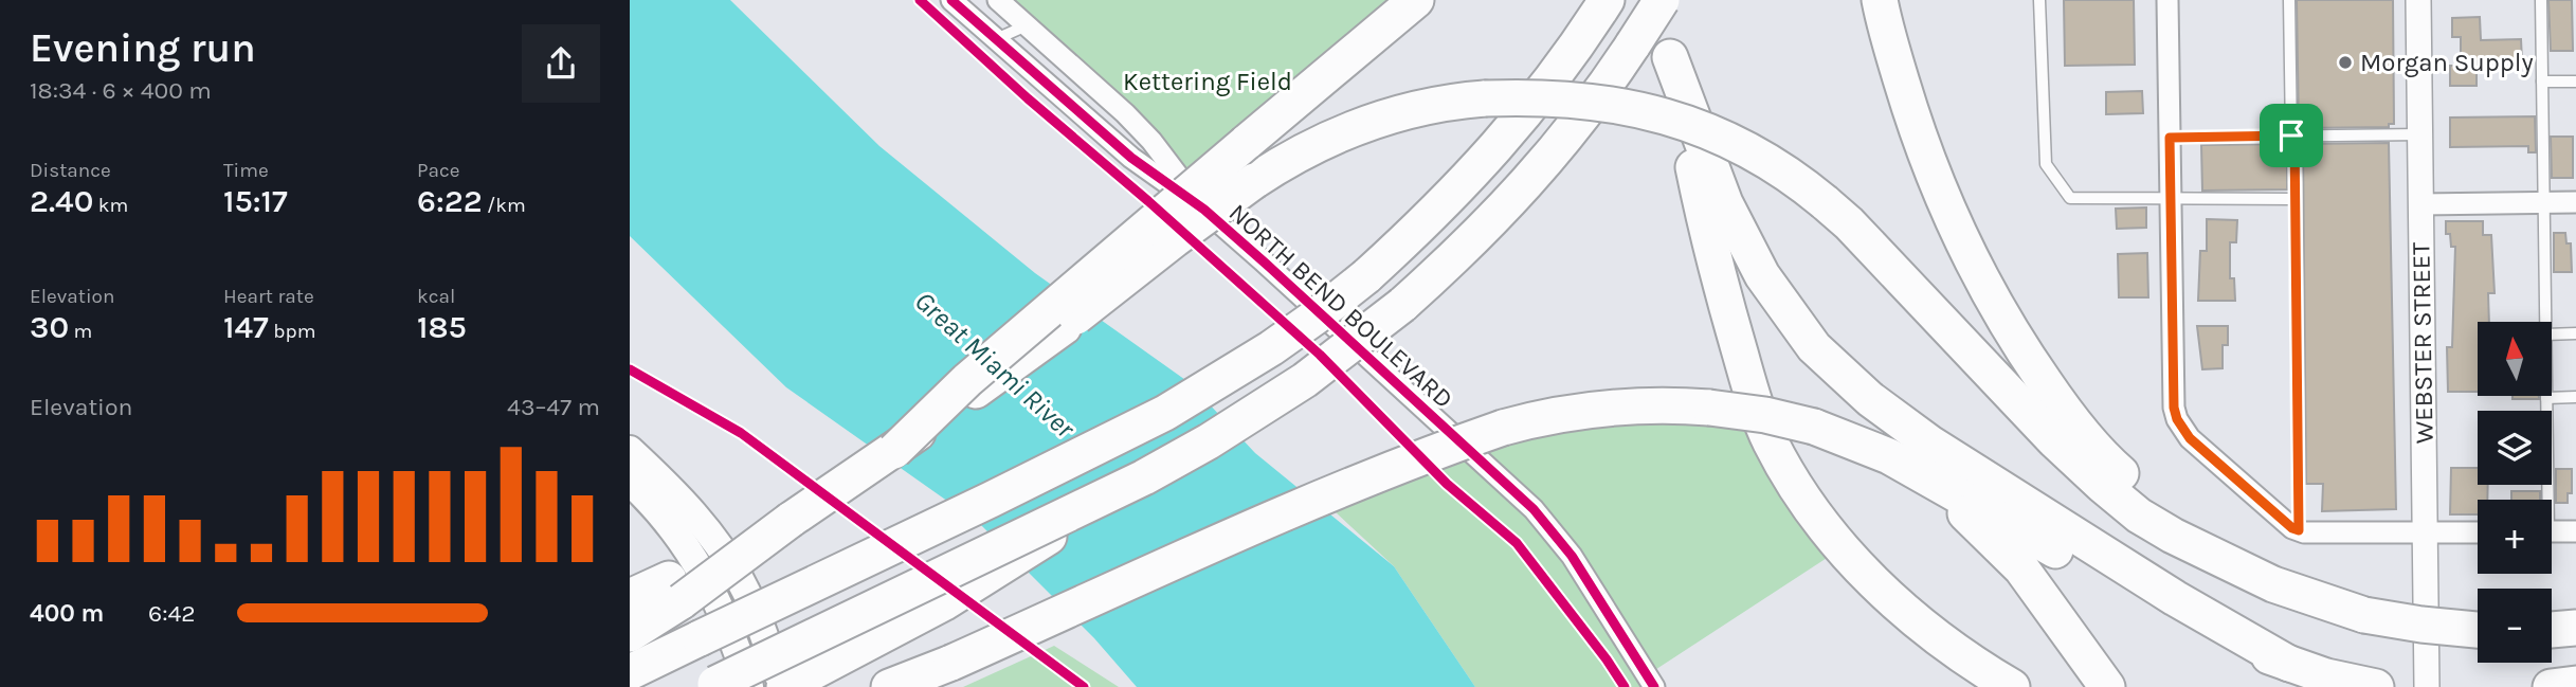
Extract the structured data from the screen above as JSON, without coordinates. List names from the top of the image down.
{
  "streets": {
    "street": ["NORTH BEND BOULEVARD", "WEBSTER STREET"]
  },
  "water": ["Great Miami River"],
  "parks": ["Kettering Field"],
  "places": ["Morgan Supply"],
  "north": "top",
  "page": {
    "heading": ["Evening run", "18:34 · 6 × 400 m"],
    "stats": [
      ["Distance", "2.40 km"],
      ["Time", "15:17"],
      ["Pace", "6:22 /km"],
      ["Elevation", "30 m"],
      ["Heart rate", "147 bpm"],
      ["kcal", "185"]
    ],
    "map_buttons": ["+", "−"],
    "chart": ["Elevation", "43–47 m"],
    "list": [
      {
        "name": "400 m",
        "note": "6:42"
      }
    ]
  }
}
